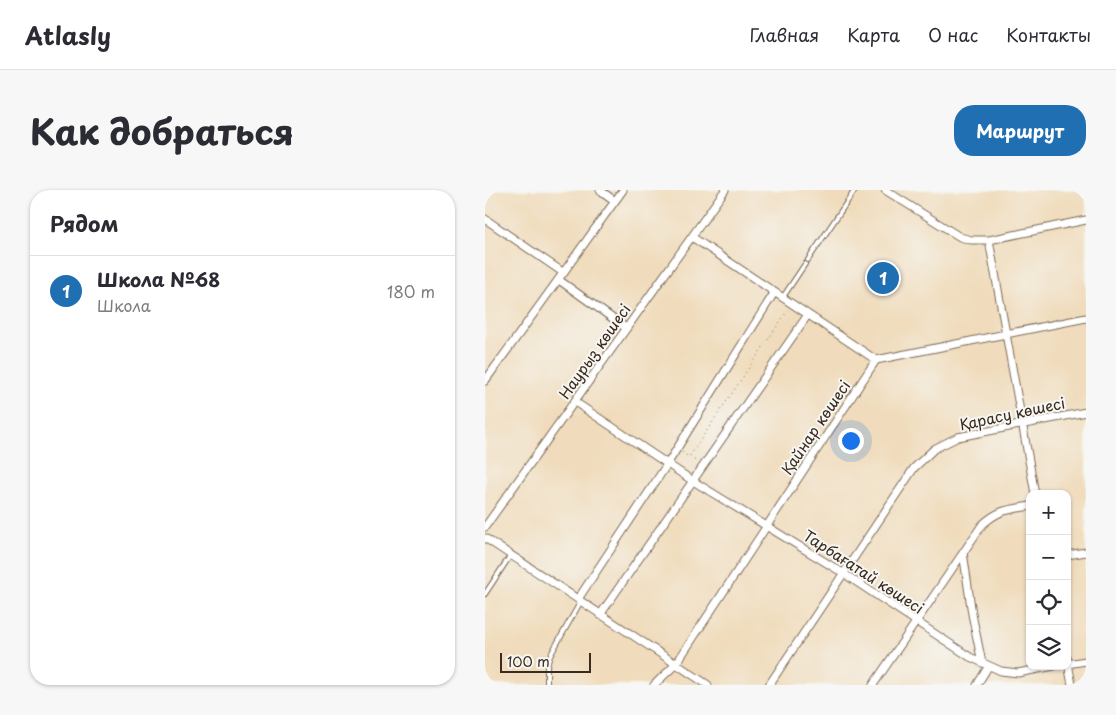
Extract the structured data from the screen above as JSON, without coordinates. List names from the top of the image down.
{
  "streets": {
    "street": [
      "Наурыз көшесі",
      "Қарасу көшесі",
      "Қайнар көшесі",
      "Тарбағатай көшесі"
    ]
  },
  "crossings": [
    ["Наурыз көшесі", "Тарбағатай көшесі"],
    ["Қарасу көшесі", "Тарбағатай көшесі"],
    ["Қайнар көшесі", "Тарбағатай көшесі"]
  ],
  "scale_bar": "100 m",
  "page": {
    "header": "Atlasly",
    "nav": [
      "Главная",
      "Карта",
      "О нас",
      "Контакты"
    ],
    "title": "Как добраться",
    "buttons": "Маршрут",
    "heading": "Рядом",
    "list": [
      {
        "mark": "1",
        "name": "Школа №68",
        "note": "Школа",
        "value": "180 m"
      }
    ],
    "pins": "1",
    "map_buttons": ["+", "−"],
    "scale": "100 m"
  }
}
